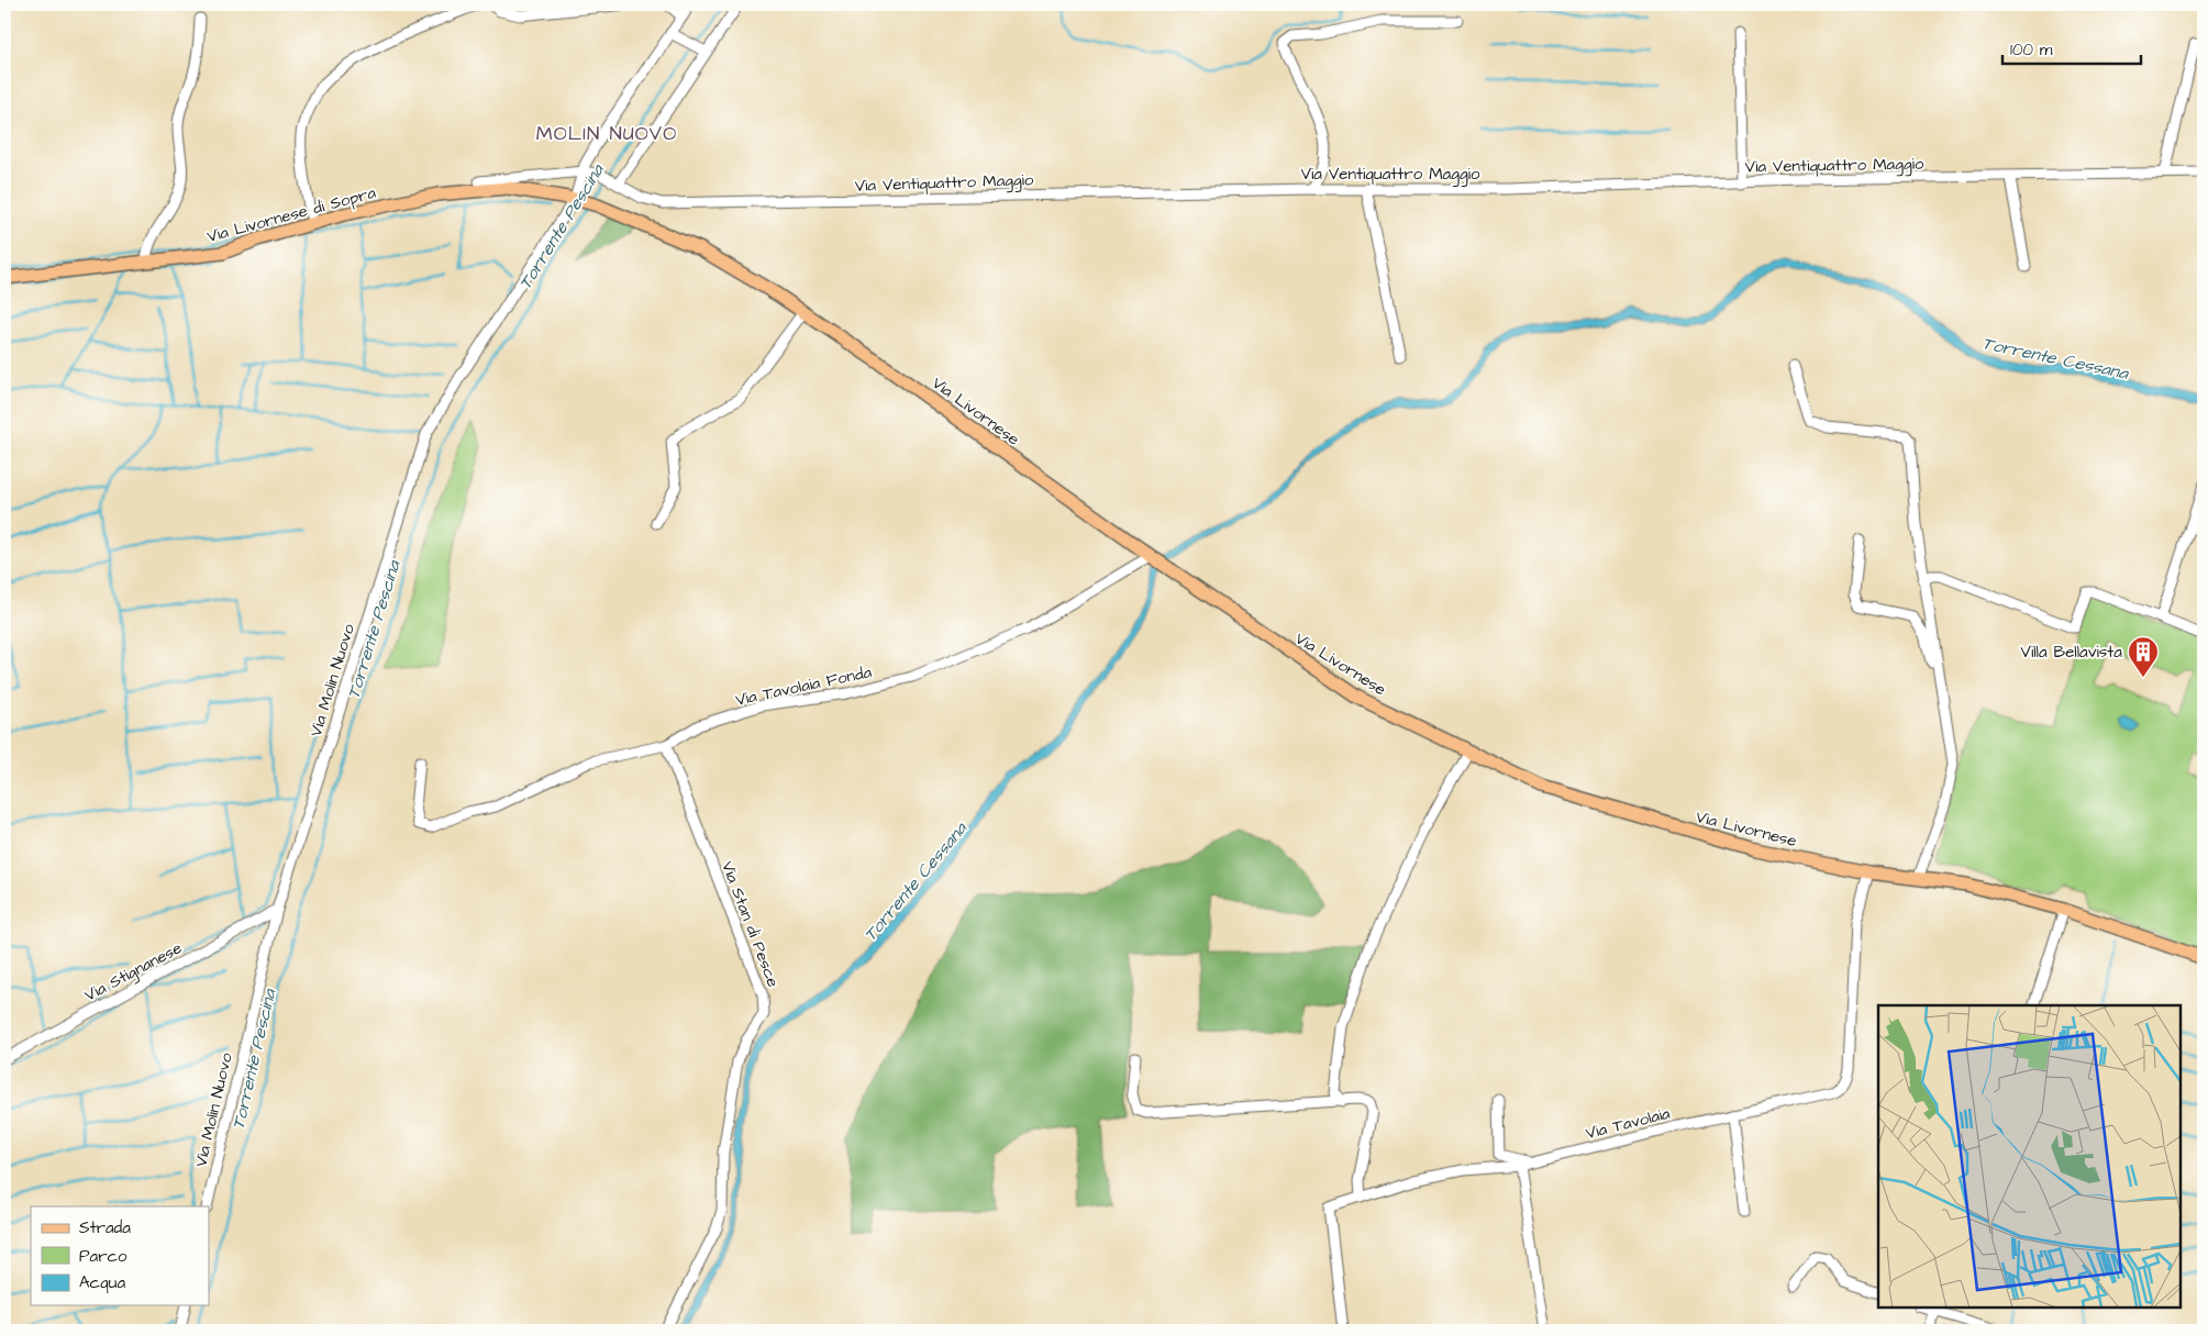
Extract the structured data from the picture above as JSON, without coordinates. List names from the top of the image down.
{
  "streets": {
    "main road": ["Via Livornese di Sopra", "Via Livornese"],
    "street": [
      "Via Ventiquattro Maggio",
      "Via Molin Nuovo",
      "Via Tavolaia Fonda",
      "Via Stan di Pesce",
      "Via Stignanese",
      "Via Tavolaia"
    ]
  },
  "crossings": [
    ["Via Ventiquattro Maggio", "Via Molin Nuovo"],
    ["Via Livornese di Sopra", "Via Livornese"],
    ["Via Livornese di Sopra", "Via Molin Nuovo"],
    ["Via Livornese", "Via Molin Nuovo"],
    ["Via Livornese", "Via Tavolaia Fonda"],
    ["Via Livornese", "Via Tavolaia"],
    ["Via Molin Nuovo", "Via Stignanese"],
    ["Via Tavolaia Fonda", "Via Stan di Pesce"]
  ],
  "districts": ["MOLIN NUOVO"],
  "water": ["Torrente Pescina", "Torrente Cessana"],
  "places": {
    "building": ["Villa Bellavista"]
  },
  "legend": ["Strada", "Parco", "Acqua"],
  "scale_bar": "100 m"
}
